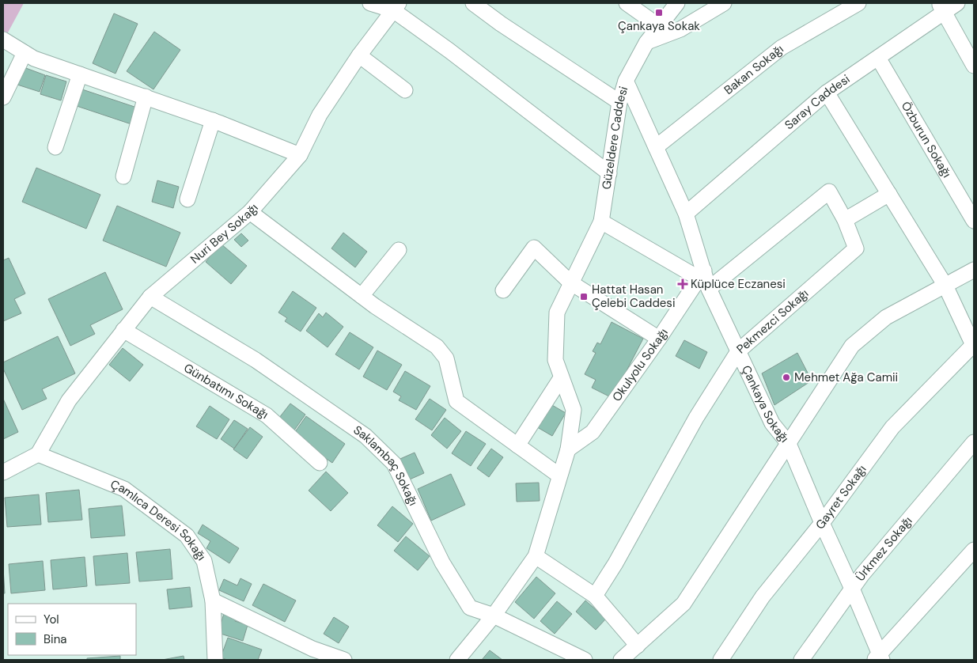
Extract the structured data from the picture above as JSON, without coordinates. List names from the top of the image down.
{
  "streets": {
    "street": [
      "Bakan Sokağı",
      "Saray Caddesi",
      "Güzeldere Caddesi",
      "Özburun Sokağı",
      "Nuri Bey Sokağı",
      "Pekmezci Sokağı",
      "Okulyolu Sokağı",
      "Günbatımı Sokağı",
      "Çankaya Sokağı",
      "Saklambaç Sokağı",
      "Gayret Sokağı",
      "Çamlıca Deresi Sokağı",
      "Ürkmez Sokağı"
    ]
  },
  "crossings": [
    ["Bakan Sokağı", "Çankaya Sokağı"],
    ["Saray Caddesi", "Özburun Sokağı"],
    ["Saray Caddesi", "Çankaya Sokağı"],
    ["Güzeldere Caddesi", "Okulyolu Sokağı"],
    ["Güzeldere Caddesi", "Çankaya Sokağı"],
    ["Güzeldere Caddesi", "Saklambaç Sokağı"],
    ["Nuri Bey Sokağı", "Günbatımı Sokağı"],
    ["Nuri Bey Sokağı", "Saklambaç Sokağı"],
    ["Nuri Bey Sokağı", "Çamlıca Deresi Sokağı"],
    ["Pekmezci Sokağı", "Okulyolu Sokağı"],
    ["Pekmezci Sokağı", "Çankaya Sokağı"],
    ["Okulyolu Sokağı", "Çankaya Sokağı"],
    ["Çankaya Sokağı", "Gayret Sokağı"],
    ["Çankaya Sokağı", "Ürkmez Sokağı"]
  ],
  "places": {
    "transit": ["Çankaya Sokak", "Hattat Hasan Çelebi Caddesi"],
    "health": ["Küplüce Eczanesi"],
    "other": ["Mehmet Ağa Camii"]
  },
  "legend": ["Yol", "Bina"]
}
